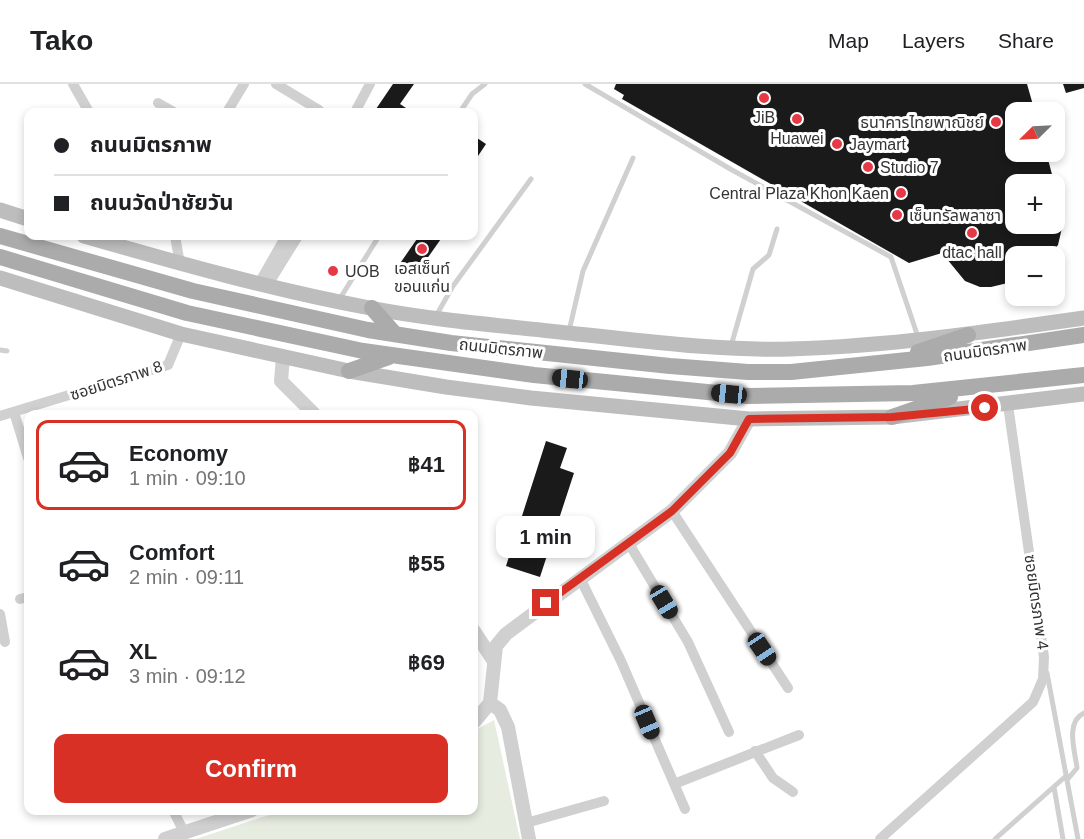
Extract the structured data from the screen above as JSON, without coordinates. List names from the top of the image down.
{
  "streets": {
    "main road": ["ถนนมิตรภาพ"],
    "street": ["ซอยมิตรภาพ 8", "ซอยมิตรภาพ 4"]
  },
  "places": [
    "JiB",
    "Huawei",
    "ธนาคารไทยพาณิชย์",
    "Jaymart",
    "Studio 7",
    "Central Plaza Khon Kaen",
    "เซ็นทรัลพลาซา",
    "dtac hall",
    "เอสเซ็นท์ ขอนแก่น",
    "UOB"
  ],
  "north": "bottom left",
  "page": {
    "header": "Tako",
    "nav": ["Map", "Layers", "Share"],
    "map_buttons": ["+", "−"],
    "banner": ["ถนนมิตรภาพ", "ถนนวัดป่าชัยวัน"],
    "list": [
      {
        "name": "Economy",
        "note": "1 min · 09:10",
        "value": "฿41"
      },
      {
        "name": "Comfort",
        "note": "2 min · 09:11",
        "value": "฿55"
      },
      {
        "name": "XL",
        "note": "3 min · 09:12",
        "value": "฿69"
      }
    ],
    "bubble": "1 min",
    "buttons": "Confirm"
  }
}
